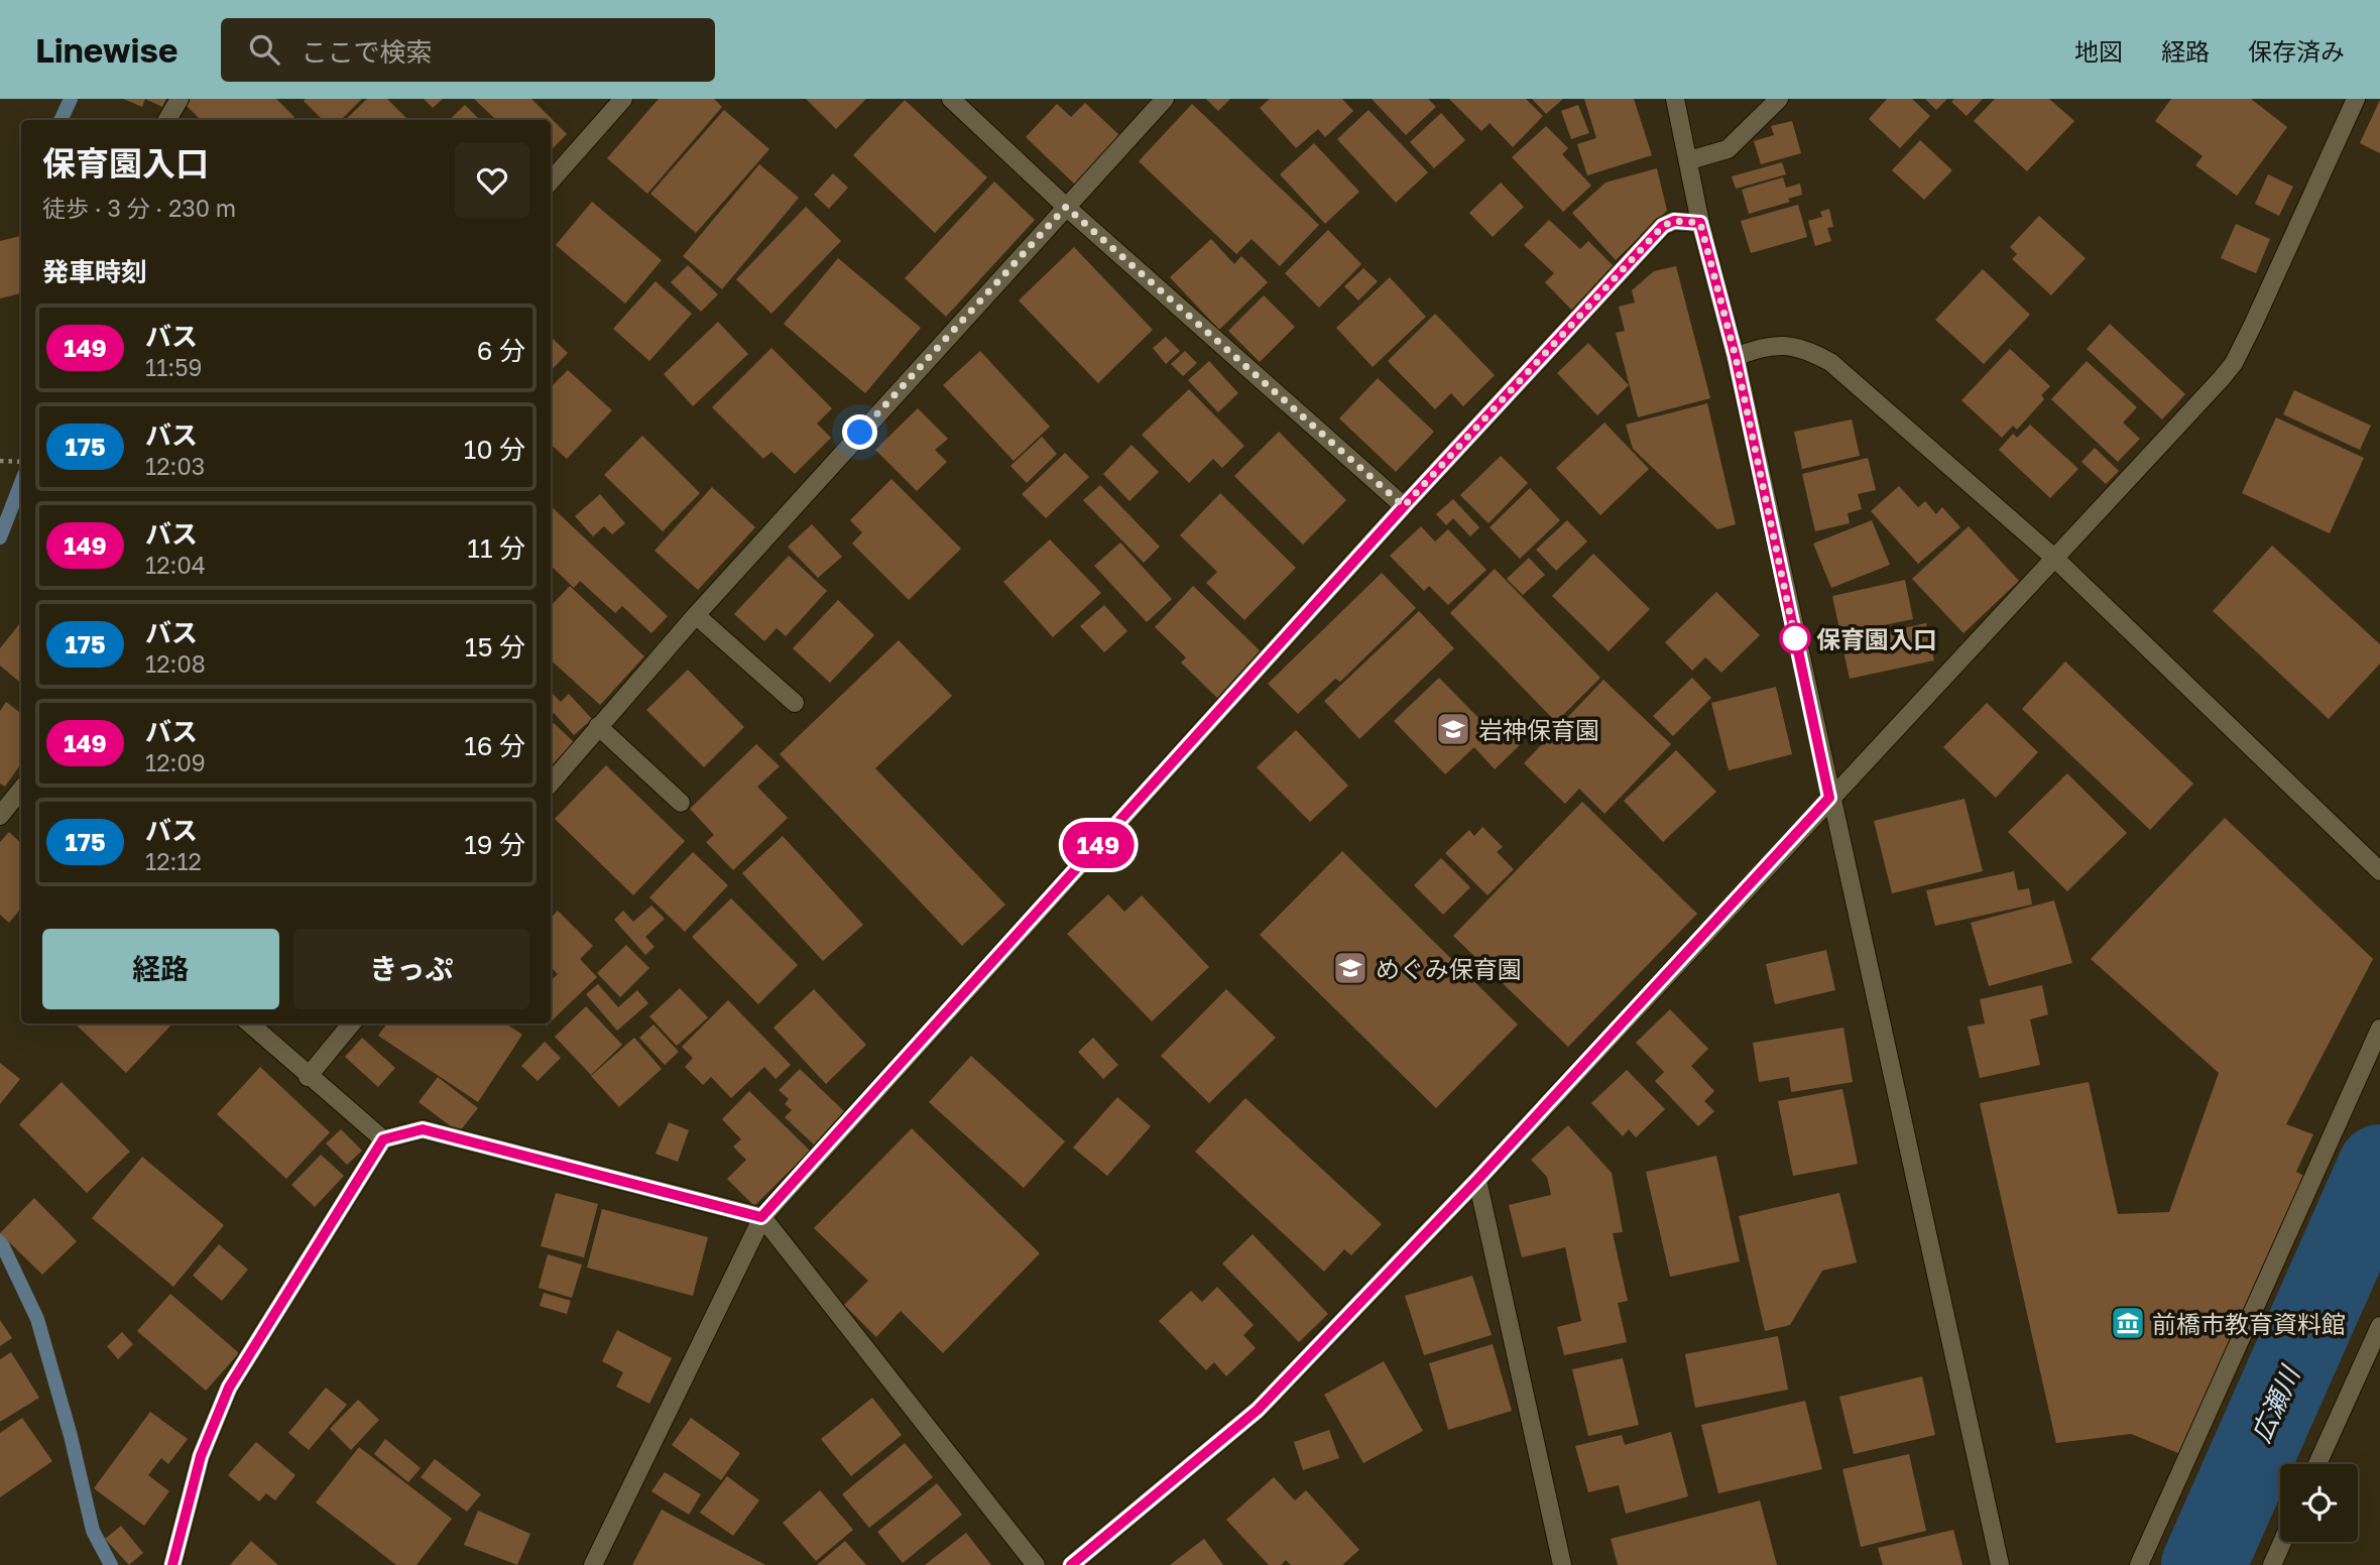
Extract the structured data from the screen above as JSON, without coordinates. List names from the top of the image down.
{
  "water": ["広瀬川"],
  "places": {
    "other": ["保育園入口"],
    "school or university": ["岩神保育園", "めぐみ保育園"],
    "museum": ["前橋市教育資料館"]
  },
  "lines": ["bus line 149"],
  "page": {
    "header": "Linewise",
    "search": "ここで検索",
    "nav": ["地図", "経路", "保存済み"],
    "on_map": "149",
    "heading": [
      ["保育園入口", "徒歩 · 3 分 · 230 m"],
      "発車時刻"
    ],
    "list": [
      {
        "mark": "149",
        "name": "バス",
        "note": "11:59",
        "value": "6 分"
      },
      {
        "mark": "175",
        "name": "バス",
        "note": "12:03",
        "value": "10 分"
      },
      {
        "mark": "149",
        "name": "バス",
        "note": "12:04",
        "value": "11 分"
      },
      {
        "mark": "175",
        "name": "バス",
        "note": "12:08",
        "value": "15 分"
      },
      {
        "mark": "149",
        "name": "バス",
        "note": "12:09",
        "value": "16 分"
      },
      {
        "mark": "175",
        "name": "バス",
        "note": "12:12",
        "value": "19 分"
      }
    ],
    "buttons": ["経路", "きっぷ"]
  }
}
